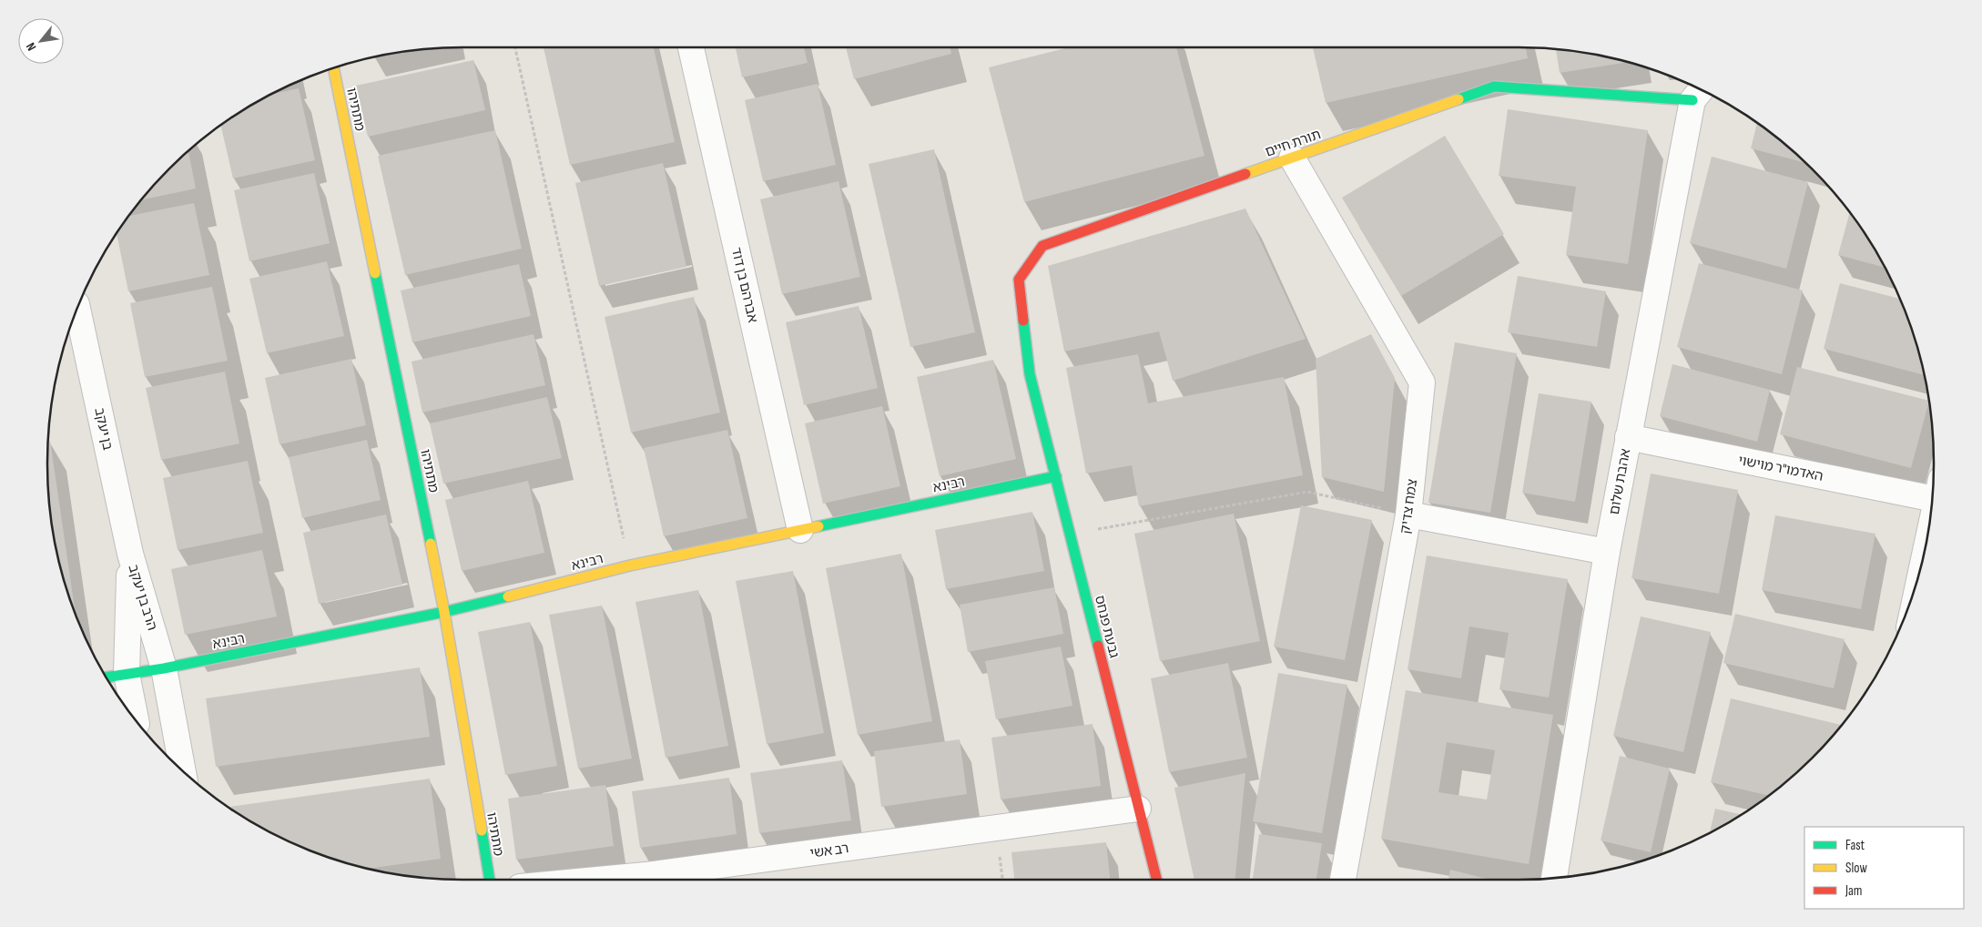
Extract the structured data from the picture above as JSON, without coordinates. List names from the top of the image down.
{
  "streets": {
    "street": [
      "מתתיהו",
      "תורת חיים",
      "אברהם בן דוד",
      "בן יעקב",
      "האדמו\"ר מוישוי",
      "אהבת שלום",
      "רבינא",
      "צמח צדיק",
      "הרב בן יעקב",
      "גבעת פנחס",
      "רב אשי"
    ]
  },
  "crossings": [
    ["מתתיהו", "רבינא"],
    ["תורת חיים", "אהבת שלום"],
    ["תורת חיים", "צמח צדיק"],
    ["תורת חיים", "גבעת פנחס"],
    ["אברהם בן דוד", "רבינא"],
    ["בן יעקב", "הרב בן יעקב"],
    ["האדמו\"ר מוישוי", "אהבת שלום"],
    ["רבינא", "הרב בן יעקב"],
    ["רבינא", "גבעת פנחס"],
    ["גבעת פנחס", "רב אשי"]
  ],
  "legend": ["Fast", "Slow", "Jam"],
  "north": "bottom left"
}
